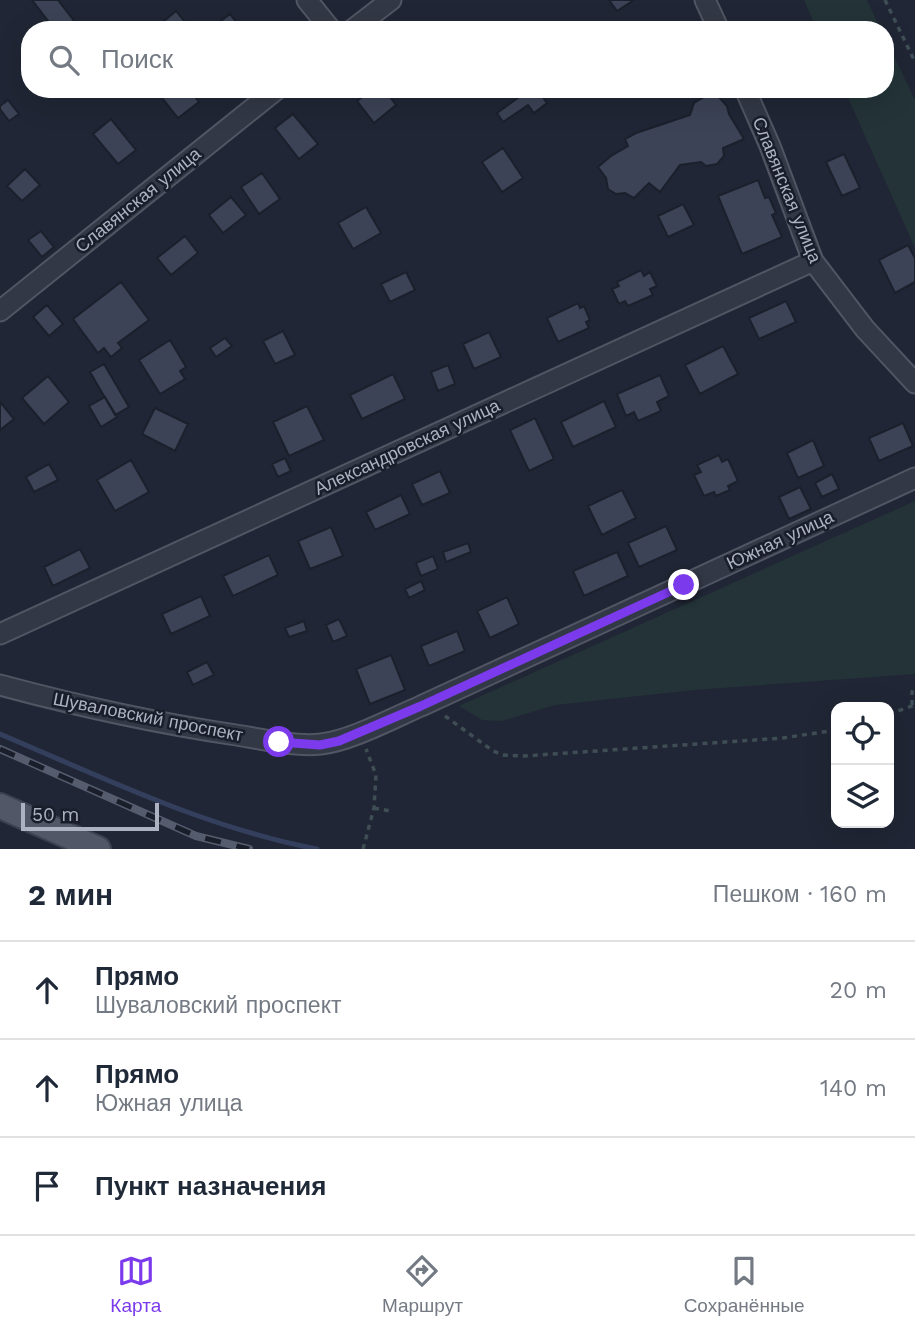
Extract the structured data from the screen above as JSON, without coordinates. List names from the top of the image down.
{
  "streets": {
    "street": [
      "Славянская улица",
      "Александровская улица",
      "Южная улица",
      "Шуваловский проспект"
    ]
  },
  "crossings": [
    ["Славянская улица", "Александровская улица"],
    ["Южная улица", "Шуваловский проспект"]
  ],
  "scale_bar": "50 m",
  "page": {
    "search": "Поиск",
    "scale": "50 m",
    "heading": ["2 мин", "Пешком · 160 m"],
    "list": [
      ["Прямо", "Шуваловский проспект", "20 m"],
      ["Прямо", "Южная улица", "140 m"],
      "Пункт назначения"
    ],
    "nav": ["Карта", "Маршрут", "Сохранённые"]
  }
}
